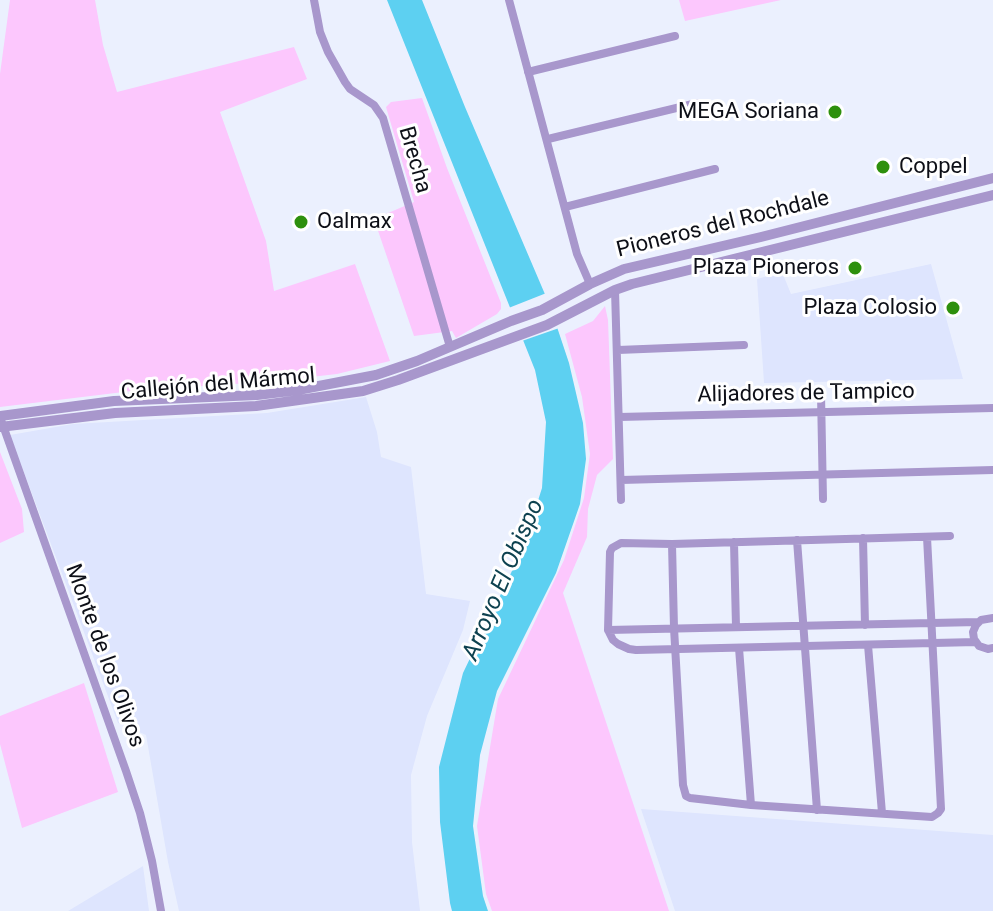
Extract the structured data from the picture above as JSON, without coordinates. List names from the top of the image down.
{
  "streets": {
    "street": [
      "Brecha",
      "Pioneros del Rochdale",
      "Callejón del Mármol",
      "Alijadores de Tampico",
      "Monte de los Olivos"
    ]
  },
  "crossings": [
    ["Brecha", "Callejón del Mármol"],
    ["Pioneros del Rochdale", "Callejón del Mármol"],
    ["Callejón del Mármol", "Monte de los Olivos"]
  ],
  "water": ["Arroyo El Obispo"],
  "places": [
    "MEGA Soriana",
    "Coppel",
    "Oalmax",
    "Plaza Pioneros",
    "Plaza Colosio"
  ]
}
